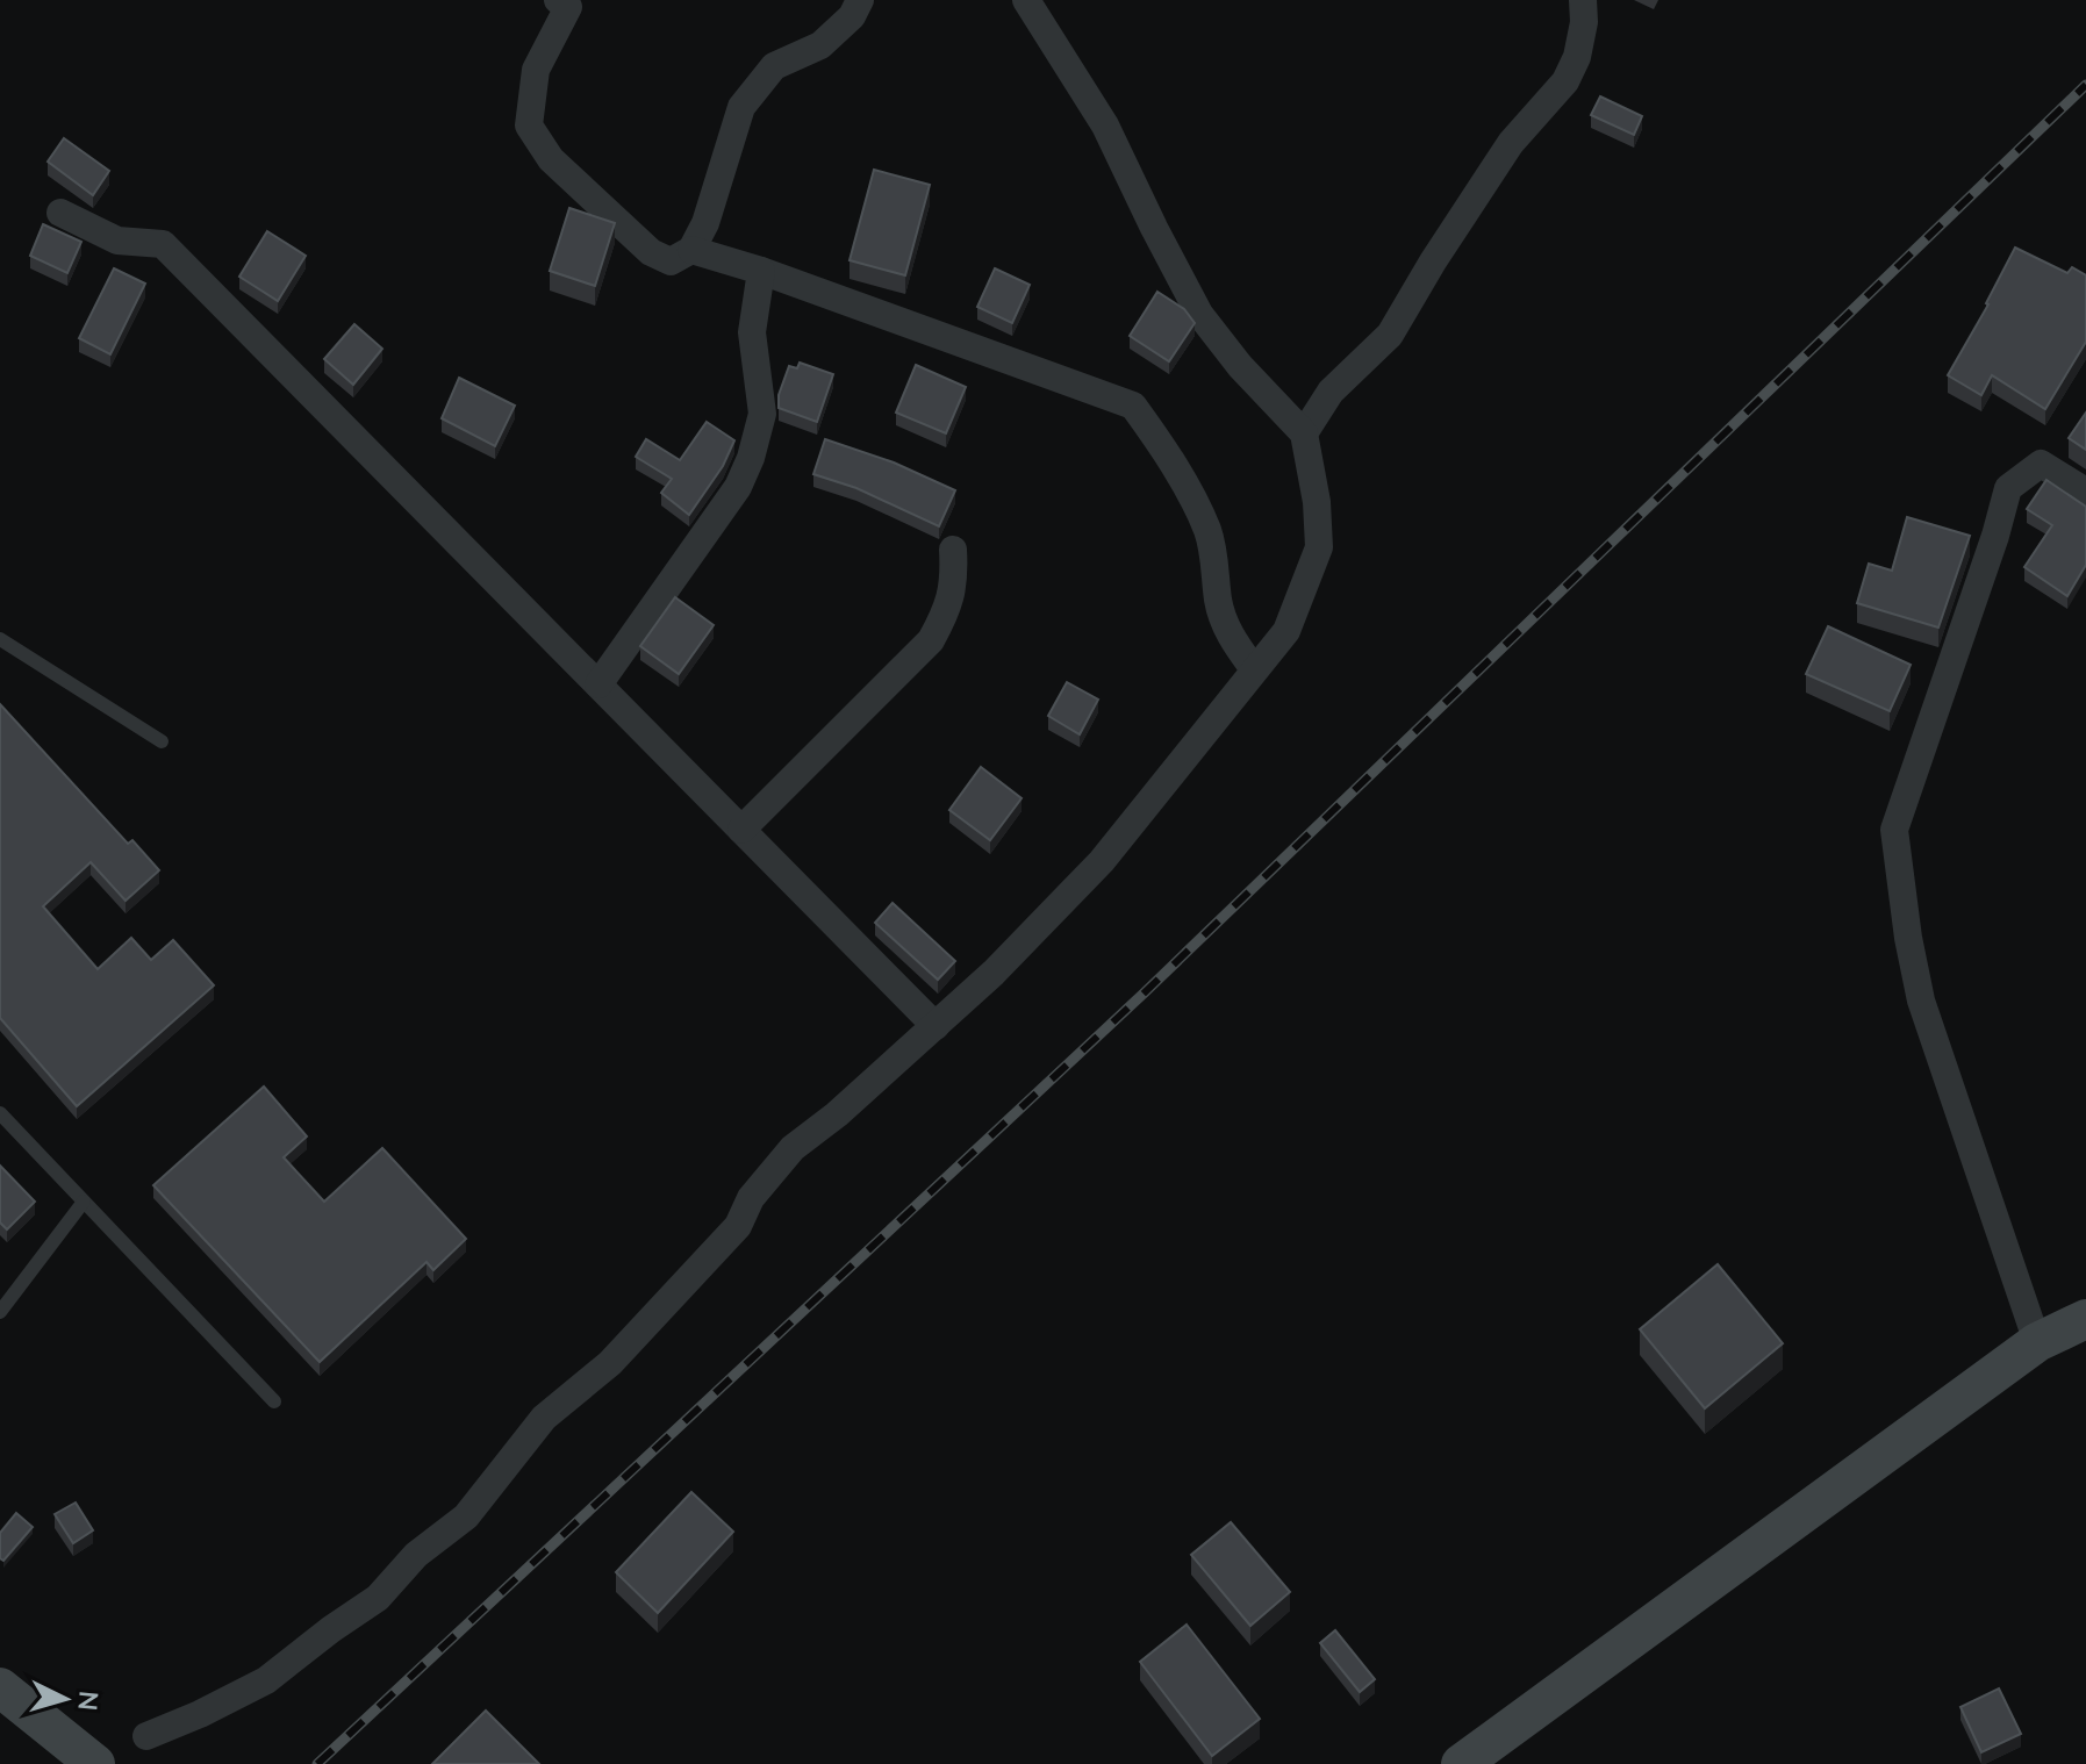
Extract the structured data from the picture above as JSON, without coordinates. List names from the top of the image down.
{
  "north": "right"
}
